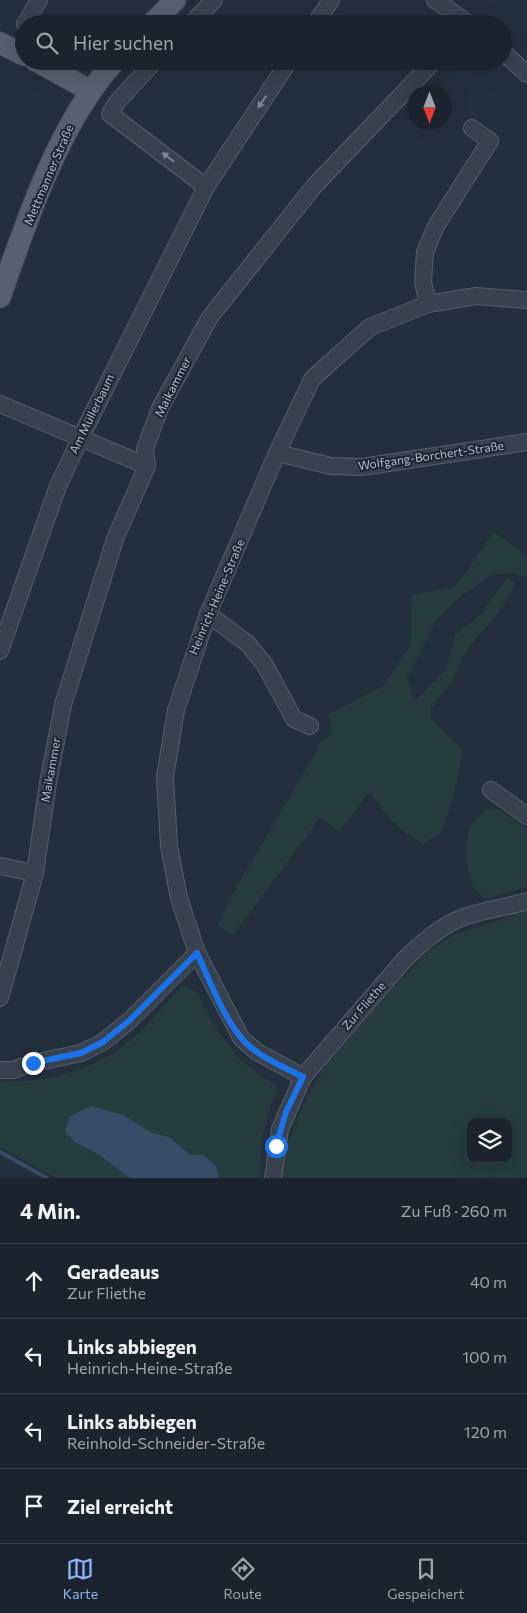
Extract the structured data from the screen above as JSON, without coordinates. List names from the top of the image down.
{
  "streets": {
    "main road": ["Mettmanner Straße"],
    "street": [
      "Maikammer",
      "Am Müllerbaum",
      "Wolfgang-Borchert-Straße",
      "Heinrich-Heine-Straße",
      "Zur Fliethe"
    ]
  },
  "crossings": [
    ["Wolfgang-Borchert-Straße", "Heinrich-Heine-Straße"],
    ["Heinrich-Heine-Straße", "Zur Fliethe"]
  ],
  "north": "bottom",
  "page": {
    "search": "Hier suchen",
    "heading": ["4 Min.", "Zu Fuß · 260 m"],
    "list": [
      ["Geradeaus", "Zur Fliethe", "40 m"],
      ["Links abbiegen", "Heinrich-Heine-Straße", "100 m"],
      ["Links abbiegen", "Reinhold-Schneider-Straße", "120 m"],
      "Ziel erreicht"
    ],
    "nav": ["Karte", "Route", "Gespeichert"]
  }
}
